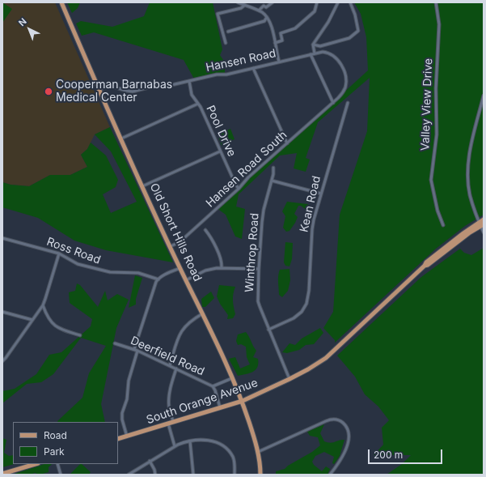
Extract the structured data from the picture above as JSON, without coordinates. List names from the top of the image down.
{
  "streets": {
    "main road": ["Old Short Hills Road", "South Orange Avenue"],
    "street": [
      "Hansen Road",
      "Valley View Drive",
      "Pool Drive",
      "Hansen Road South",
      "Kean Road",
      "Ross Road",
      "Winthrop Road",
      "Deerfield Road"
    ]
  },
  "crossings": [
    ["Hansen Road", "Pool Drive"],
    ["Hansen Road", "Hansen Road South"],
    ["Hansen Road", "Old Short Hills Road"],
    ["Pool Drive", "Hansen Road South"],
    ["Hansen Road South", "Old Short Hills Road"],
    ["Kean Road", "Winthrop Road"],
    ["Old Short Hills Road", "Deerfield Road"],
    ["Old Short Hills Road", "South Orange Avenue"],
    ["Winthrop Road", "South Orange Avenue"],
    ["Deerfield Road", "South Orange Avenue"]
  ],
  "places": ["Cooperman Barnabas Medical Center"],
  "legend": ["Road", "Park"],
  "scale_bar": "200 m",
  "north": "top left"
}
